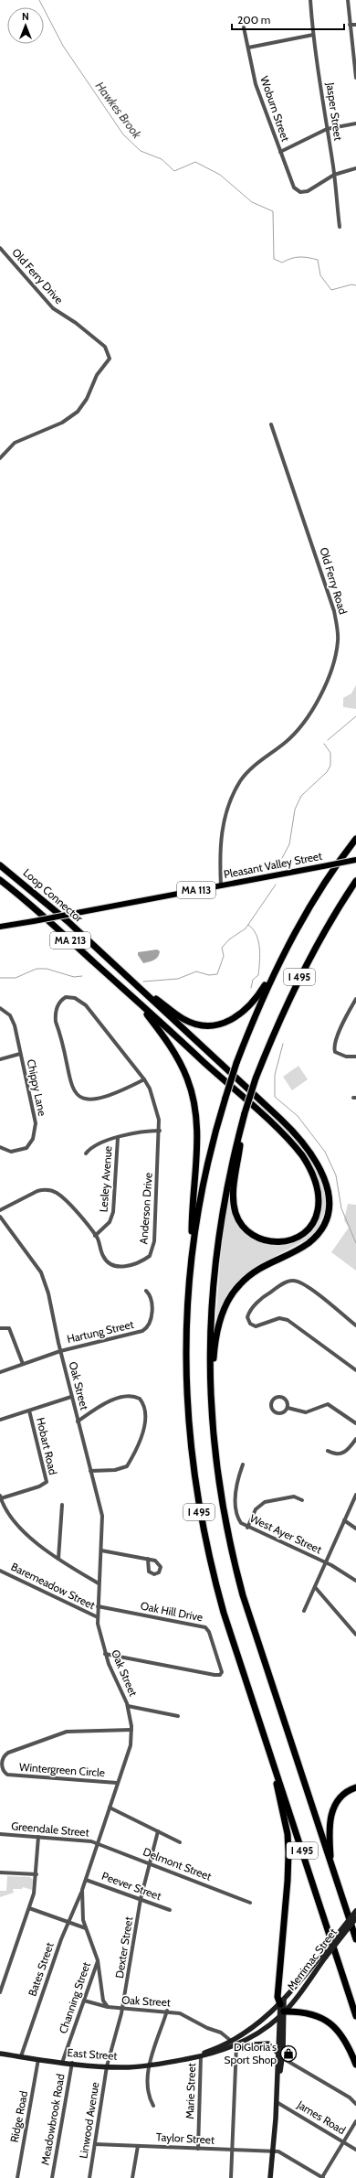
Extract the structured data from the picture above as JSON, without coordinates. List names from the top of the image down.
{
  "streets": {
    "highway": ["Loop Connector", "MA 213", "I 495"],
    "main road": [
      "Pleasant Valley Street",
      "MA 113",
      "Merrimac Street",
      "East Street"
    ],
    "street": [
      "Woburn Street",
      "Jasper Street",
      "Old Ferry Drive",
      "Old Ferry Road",
      "Chippy Lane",
      "Lesley Avenue",
      "Anderson Drive",
      "Hartung Street",
      "Oak Street",
      "Hobart Road",
      "West Ayer Street",
      "Baremeadow Street",
      "Oak Hill Drive",
      "Wintergreen Circle",
      "Greendale Street",
      "Delmont Street",
      "Peever Street",
      "Dexter Street",
      "Bates Street",
      "Channing Street",
      "Marie Street",
      "Ridge Road",
      "James Road",
      "Meadowbrook Road",
      "Linwood Avenue",
      "Taylor Street"
    ]
  },
  "crossings": [
    ["Woburn Street", "Jasper Street"],
    ["Old Ferry Road", "Pleasant Valley Street"],
    ["Lesley Avenue", "Anderson Drive"],
    ["Hartung Street", "Oak Street"],
    ["Oak Street", "Baremeadow Street"],
    ["Oak Street", "Oak Hill Drive"],
    ["Oak Street", "Wintergreen Circle"],
    ["Oak Street", "Greendale Street"],
    ["Oak Street", "Delmont Street"],
    ["Oak Street", "Peever Street"],
    ["Oak Street", "Dexter Street"],
    ["Oak Street", "Bates Street"],
    ["Oak Street", "Channing Street"],
    ["Oak Street", "East Street"],
    ["Greendale Street", "Delmont Street"],
    ["Delmont Street", "Dexter Street"],
    ["Peever Street", "Dexter Street"],
    ["Dexter Street", "East Street"],
    ["Dexter Street", "Linwood Avenue"],
    ["Merrimac Street", "East Street"],
    ["Bates Street", "East Street"],
    ["Channing Street", "East Street"],
    ["East Street", "Marie Street"],
    ["East Street", "Ridge Road"],
    ["East Street", "Meadowbrook Road"],
    ["East Street", "Linwood Avenue"],
    ["Marie Street", "Taylor Street"],
    ["Linwood Avenue", "Taylor Street"]
  ],
  "water": ["Hawkes Brook"],
  "places": {
    "shop": ["DiGloria's Sport Shop"]
  },
  "scale_bar": "200 m",
  "north": "top"
}
